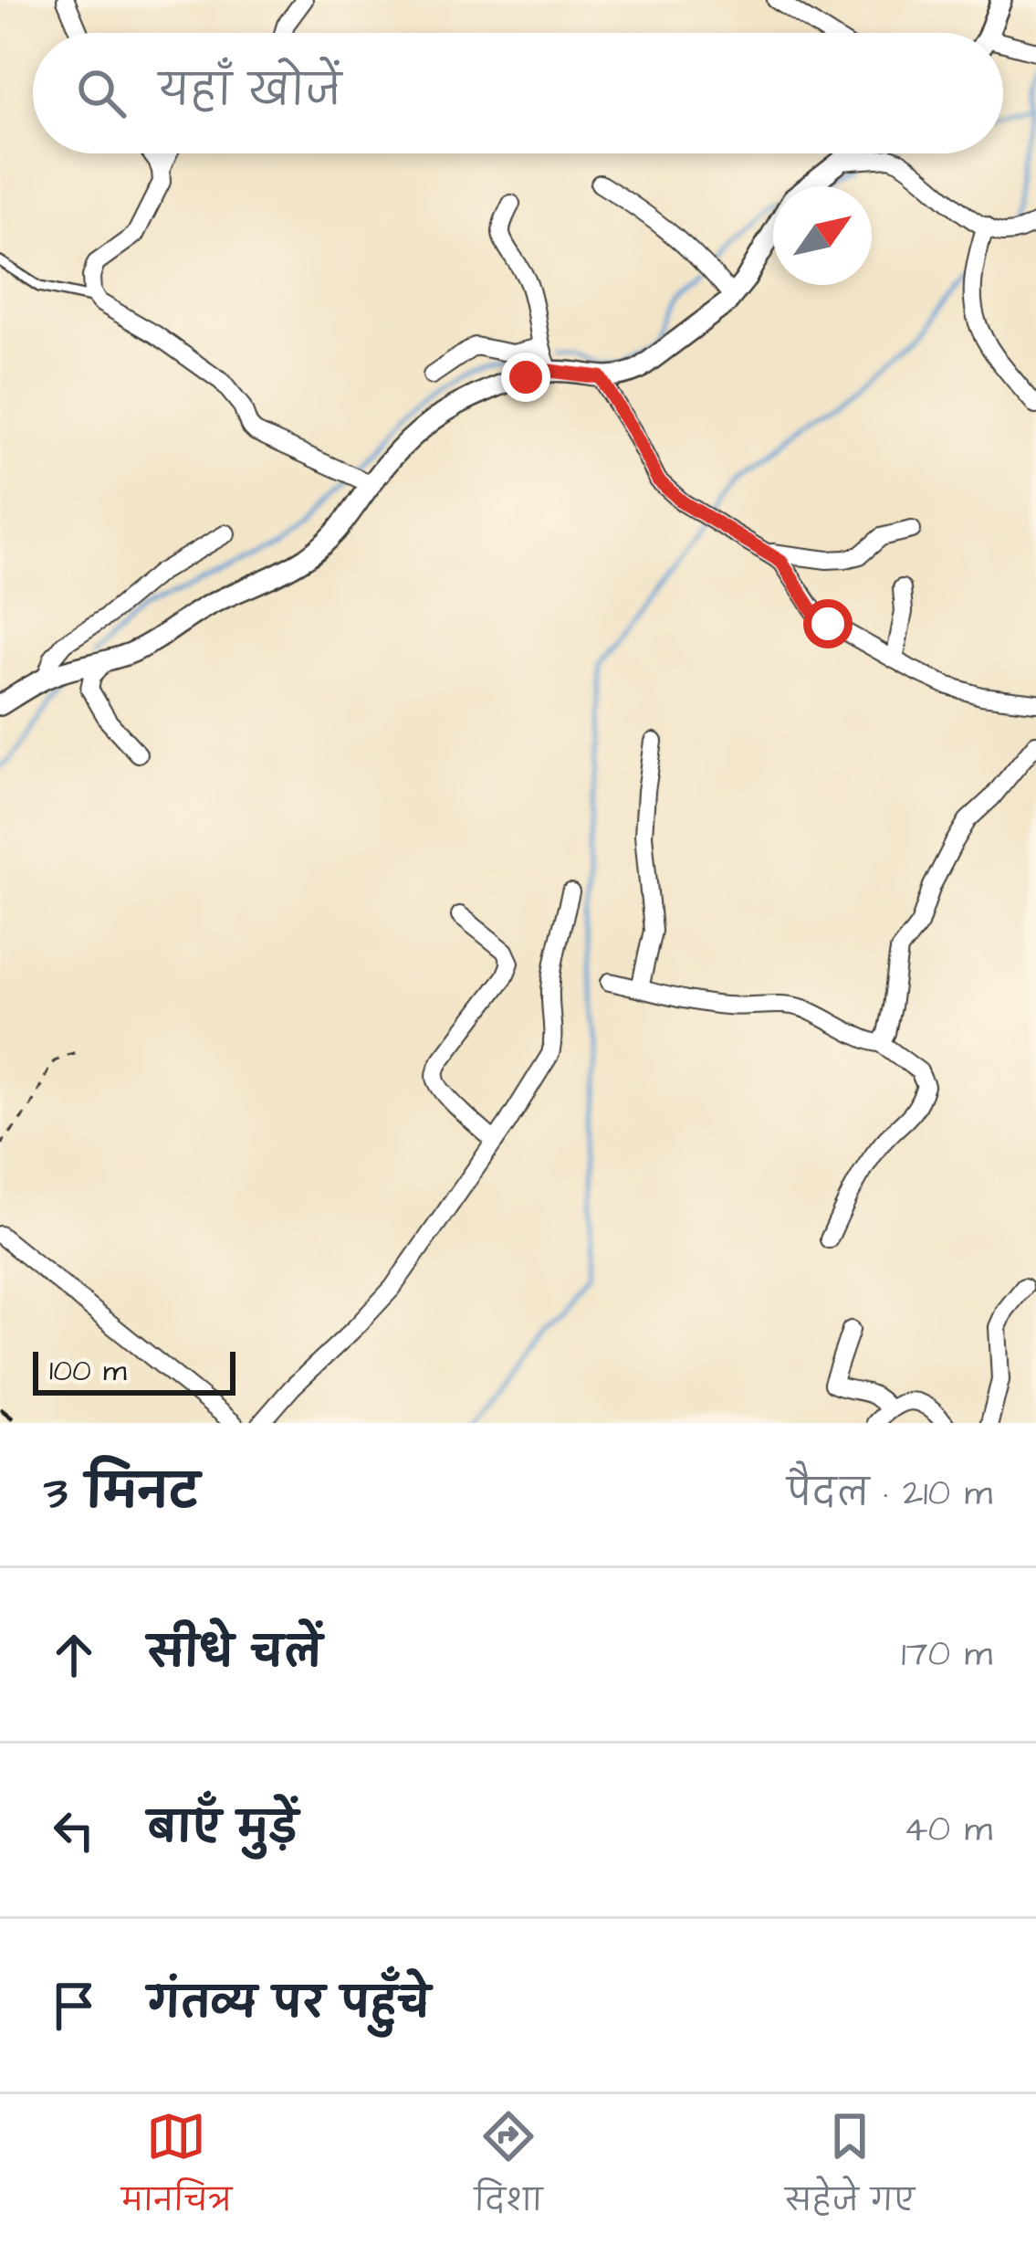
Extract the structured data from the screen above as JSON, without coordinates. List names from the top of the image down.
{
  "scale_bar": "100 m",
  "north": "top right",
  "page": {
    "search": "यहाँ खोजें",
    "scale": "100 m",
    "heading": ["3 मिनट", "पैदल · 210 m"],
    "list": [
      ["सीधे चलें", "170 m"],
      ["बाएँ मुड़ें", "40 m"],
      "गंतव्य पर पहुँचे"
    ],
    "nav": ["मानचित्र", "दिशा", "सहेजे गए"]
  }
}
